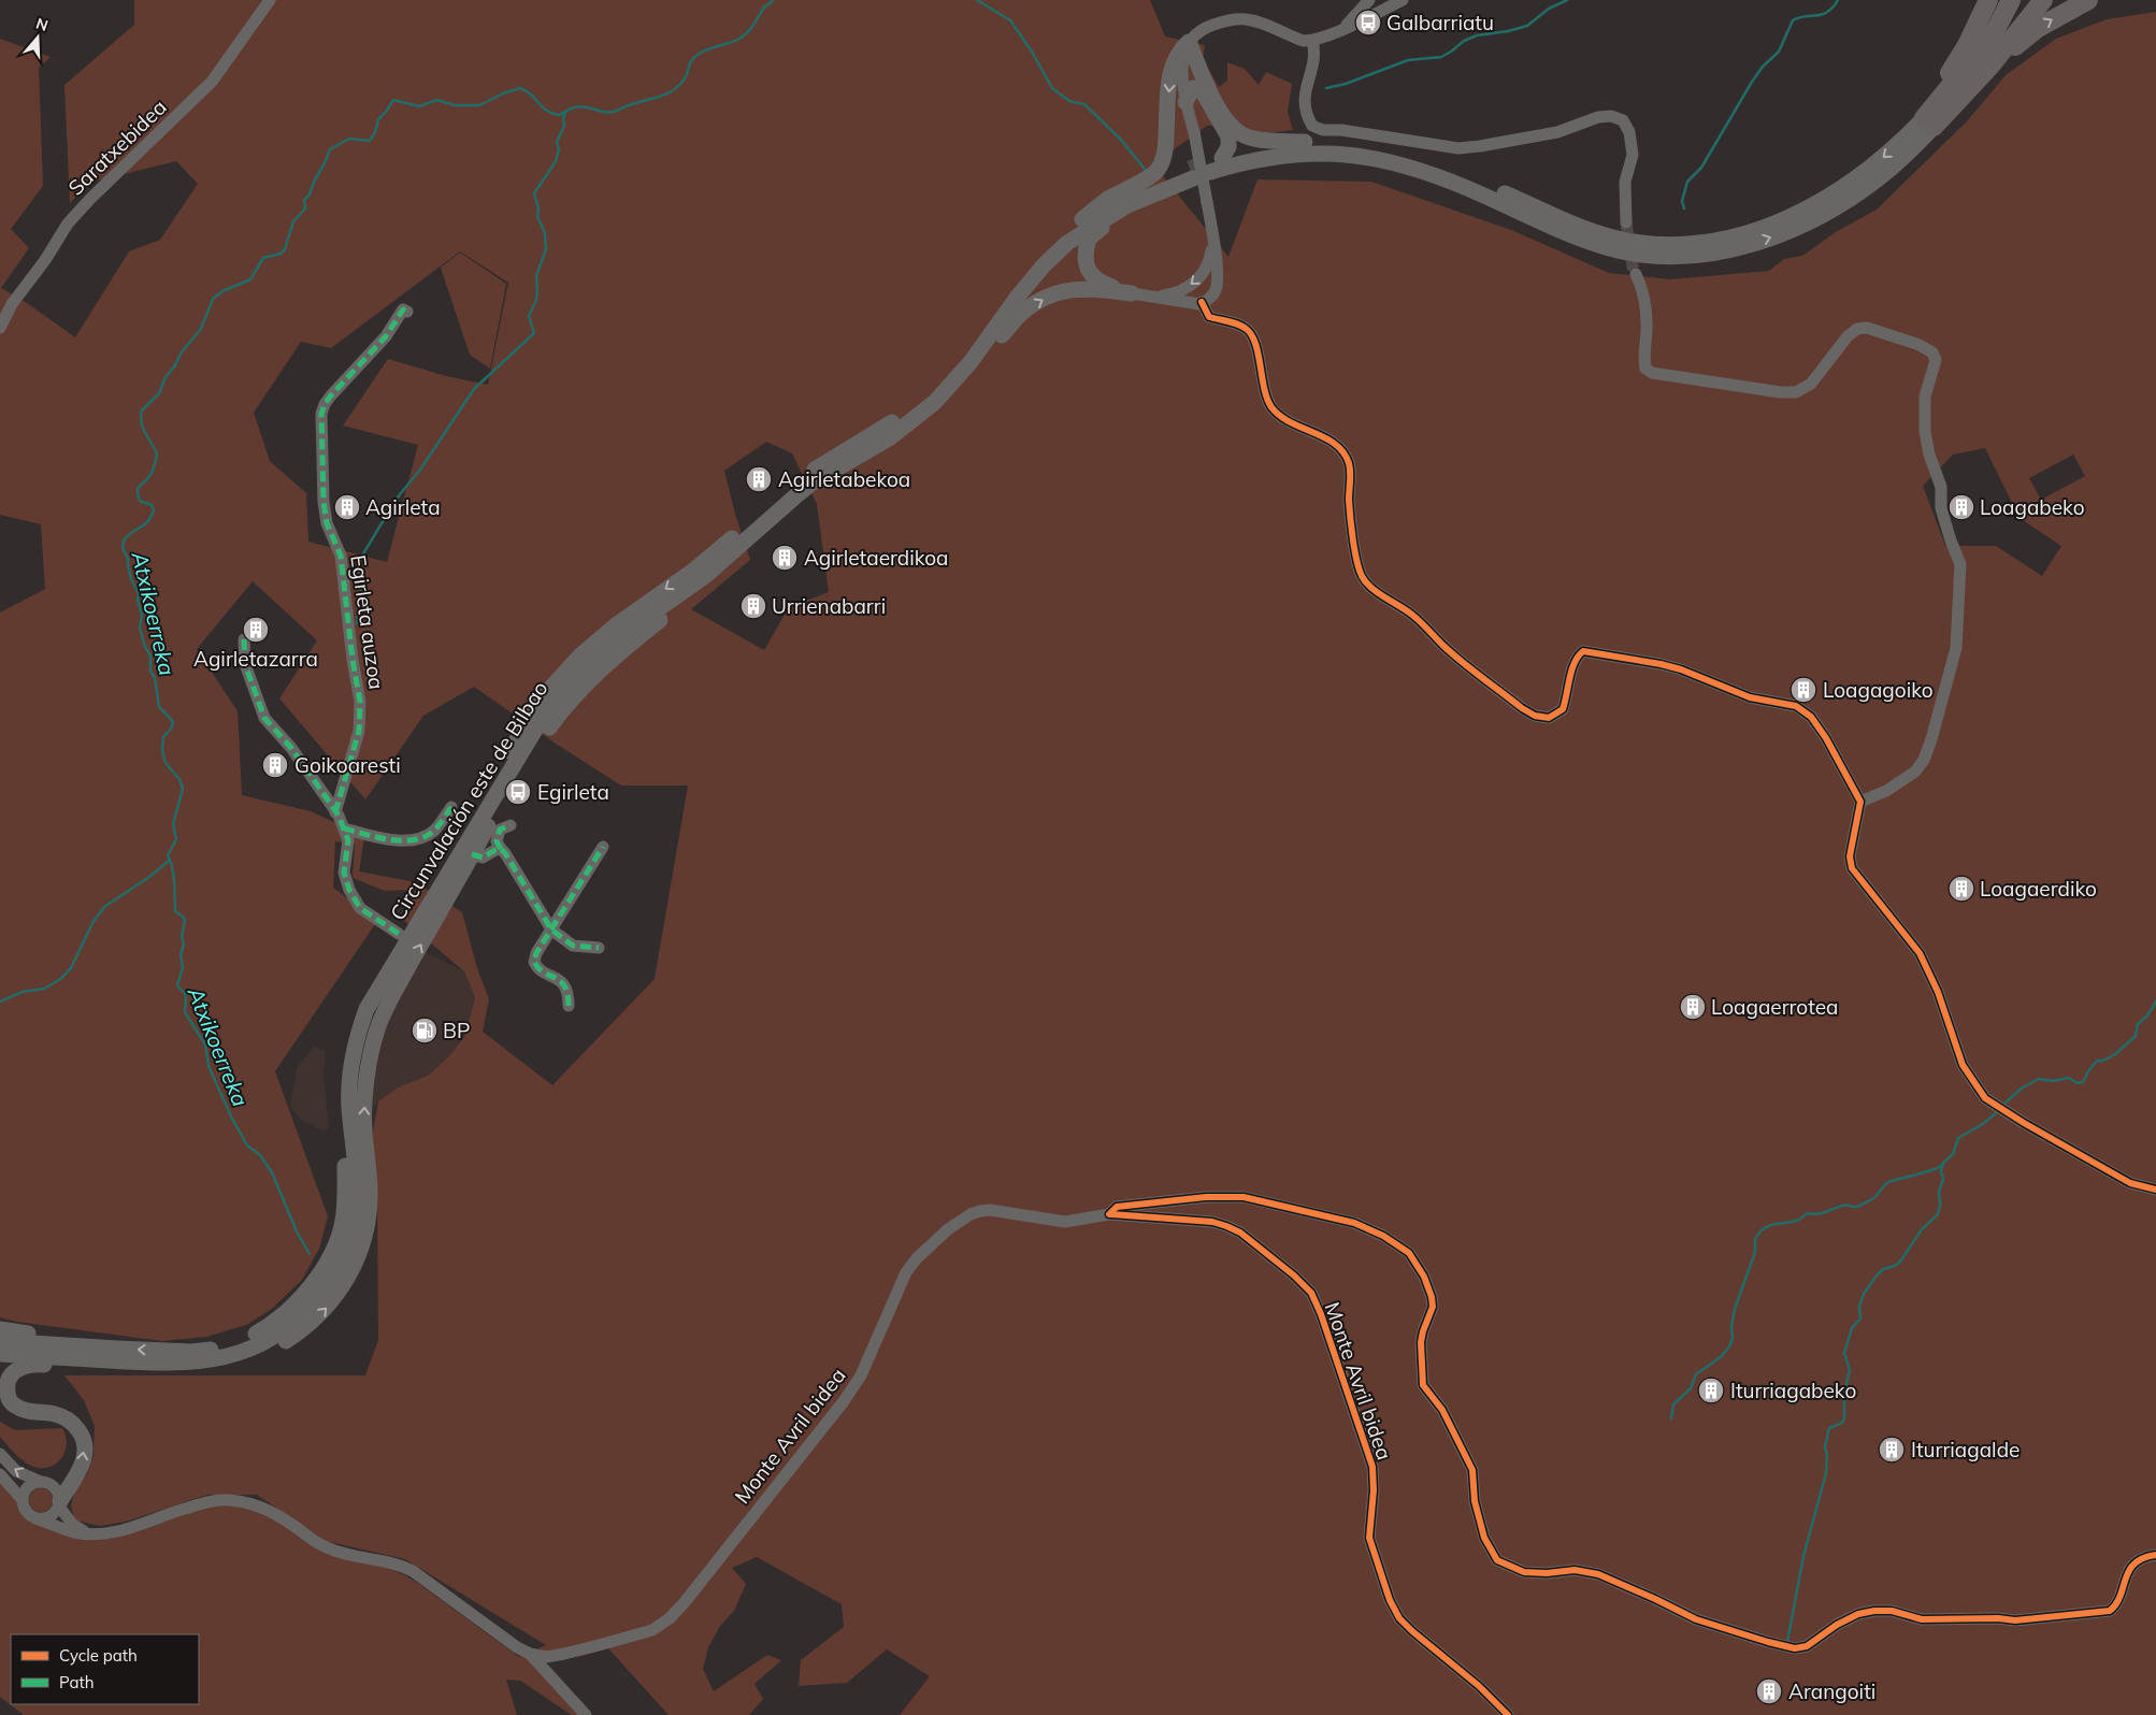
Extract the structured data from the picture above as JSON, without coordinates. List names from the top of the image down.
{
  "streets": {
    "main road": ["Circunvalación este de Bilbao"],
    "street": ["Saratxebidea", "Egirleta auzoa", "Monte Avril bidea"]
  },
  "water": ["Atxikoerreka"],
  "places": {
    "bus stop": ["Galbarriatu", "Egirleta"],
    "building": [
      "Agirletabekoa",
      "Agirleta",
      "Loagabeko",
      "Agirletaerdikoa",
      "Urrienabarri",
      "Agirletazarra",
      "Loagagoiko",
      "Goikoaresti",
      "Loagaerdiko",
      "Loagaerrotea",
      "Iturriagabeko",
      "Iturriagalde",
      "Arangoiti"
    ],
    "fuel station": ["BP"]
  },
  "legend": ["Cycle path", "Path"],
  "north": "top"
}
